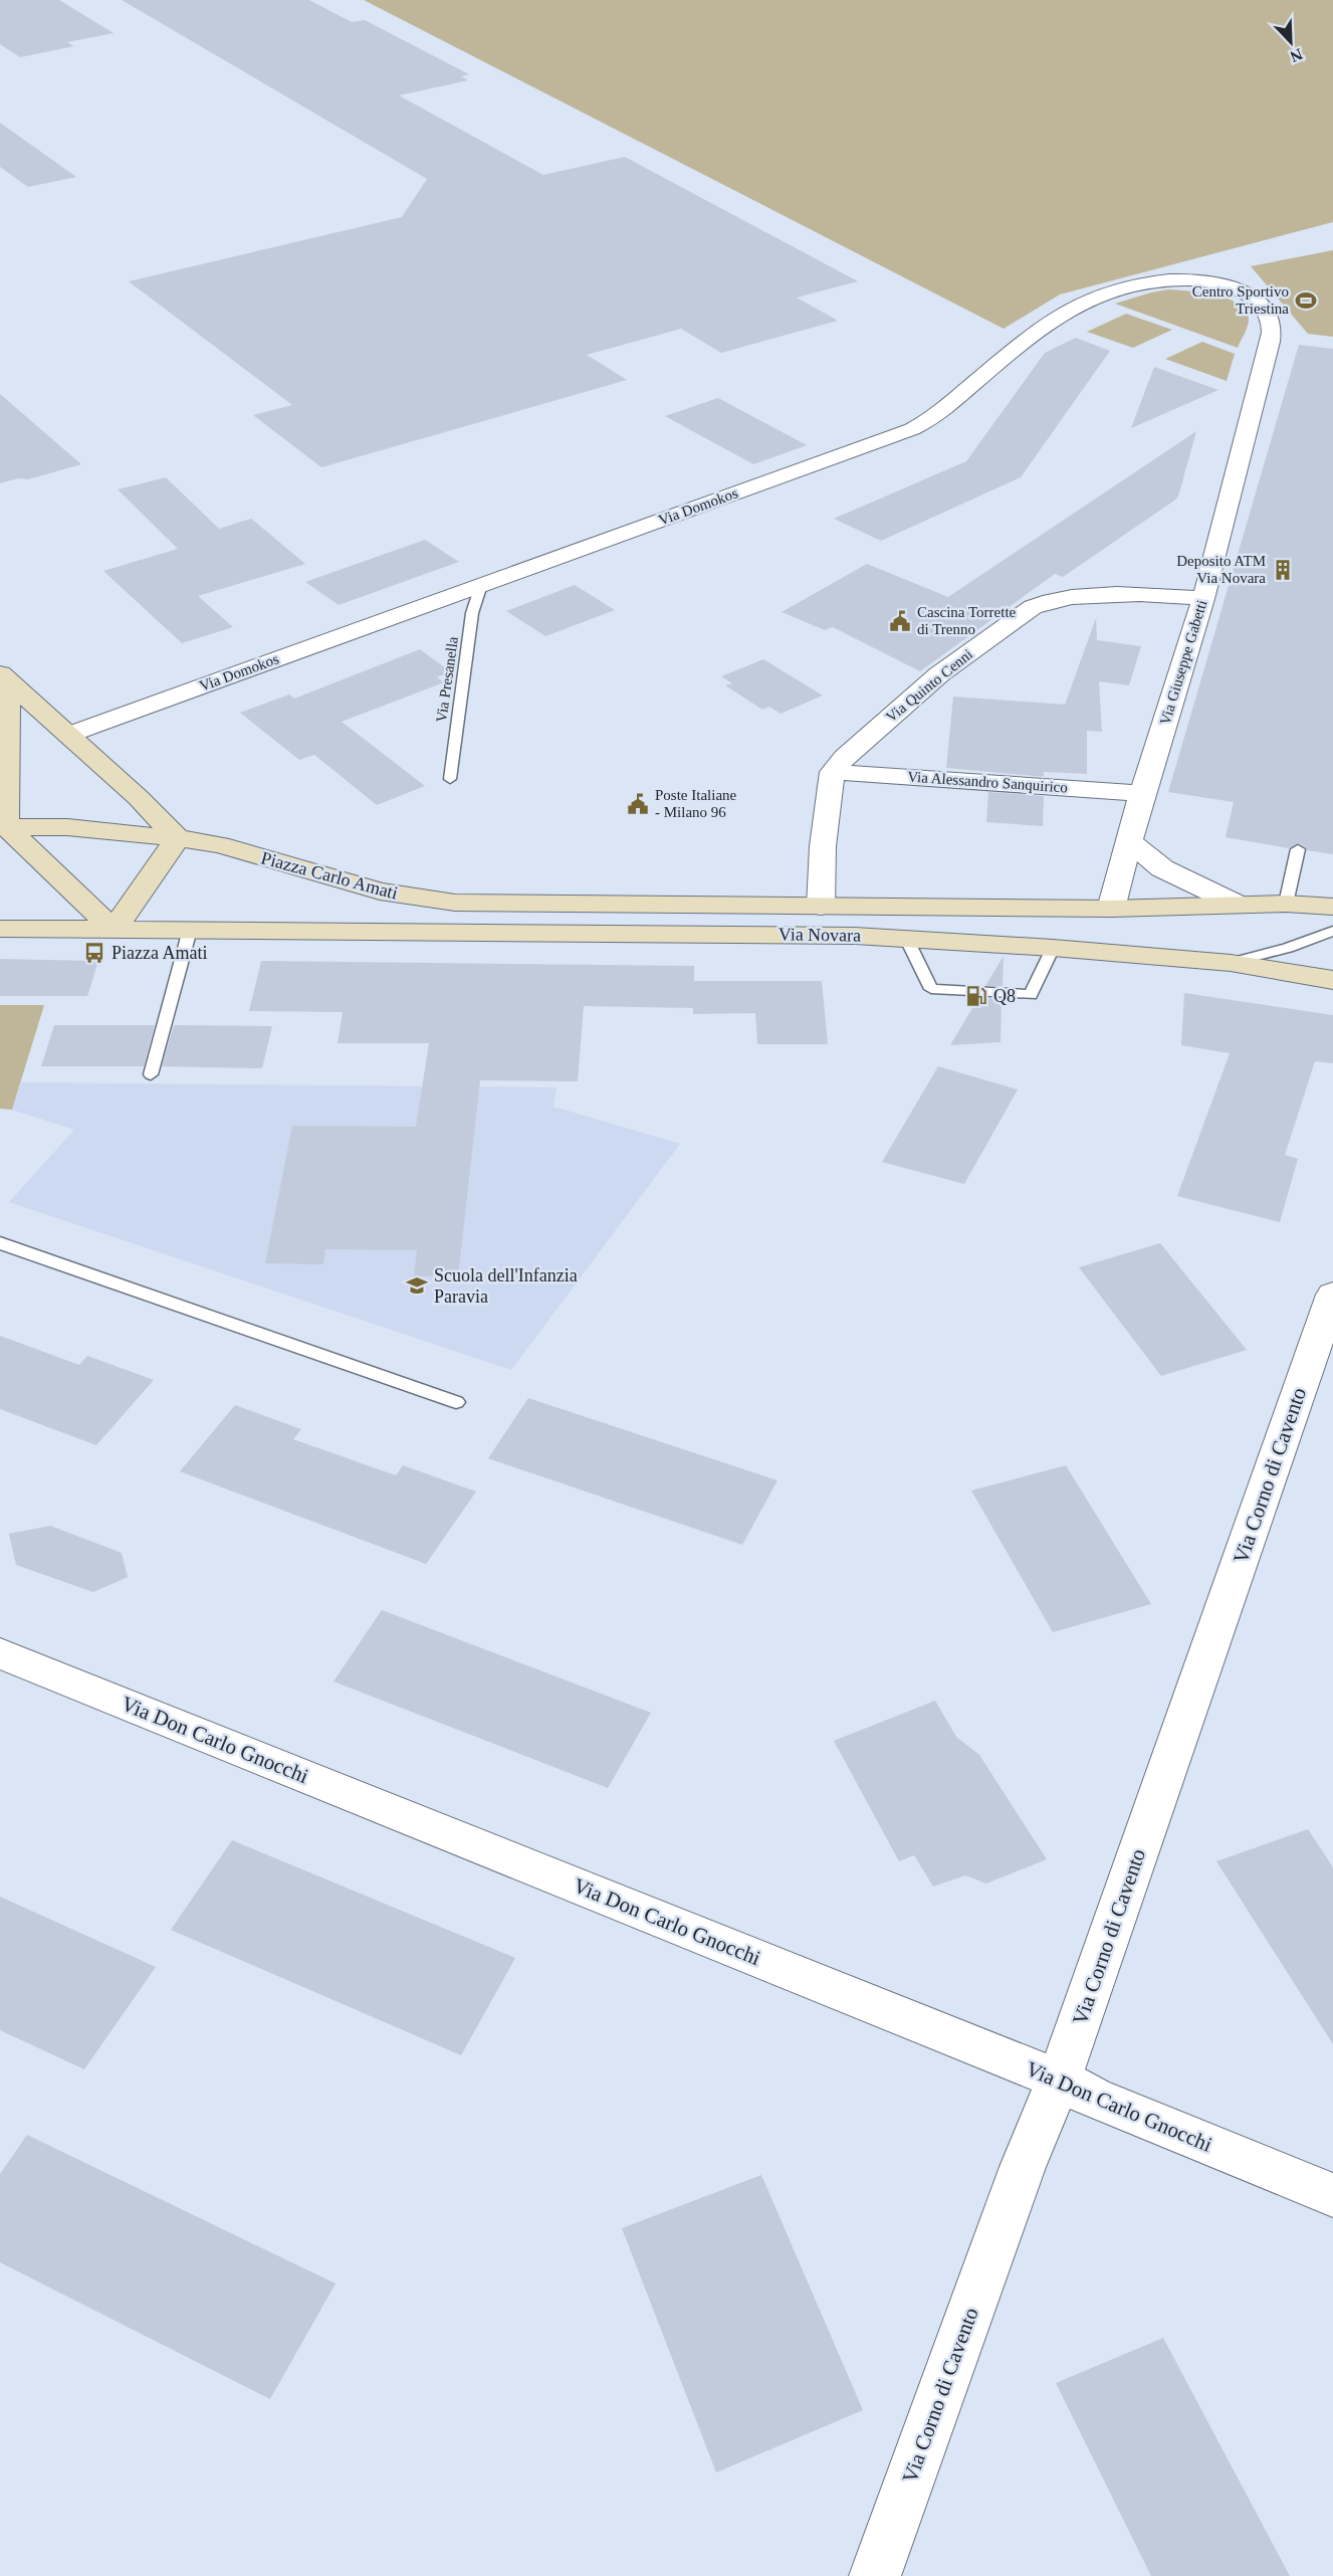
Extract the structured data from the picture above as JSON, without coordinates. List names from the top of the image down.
{
  "streets": {
    "street": [
      "Via Domokos",
      "Via Giuseppe Gabetti",
      "Via Quinto Cenni",
      "Via Alessandro Sanquirico",
      "Piazza Carlo Amati",
      "Via Novara",
      "Via Corno di Cavento",
      "Via Don Carlo Gnocchi"
    ],
    "lane": ["Via Presanella"]
  },
  "crossings": [
    ["Via Domokos", "Via Giuseppe Gabetti"],
    ["Via Domokos", "Via Presanella"],
    ["Via Giuseppe Gabetti", "Via Quinto Cenni"],
    ["Via Giuseppe Gabetti", "Via Alessandro Sanquirico"],
    ["Via Giuseppe Gabetti", "Via Novara"],
    ["Via Quinto Cenni", "Via Alessandro Sanquirico"],
    ["Piazza Carlo Amati", "Via Novara"],
    ["Via Corno di Cavento", "Via Don Carlo Gnocchi"]
  ],
  "places": {
    "sports": ["Centro Sportivo Triestina"],
    "building": ["Deposito ATM Via Novara"],
    "public building": ["Cascina Torrette di Trenno", "Poste Italiane - Milano 96"],
    "bus stop": ["Piazza Amati"],
    "fuel station": ["Q8"],
    "school or university": ["Scuola dell'Infanzia Paravia"]
  },
  "north": "bottom right"
}
